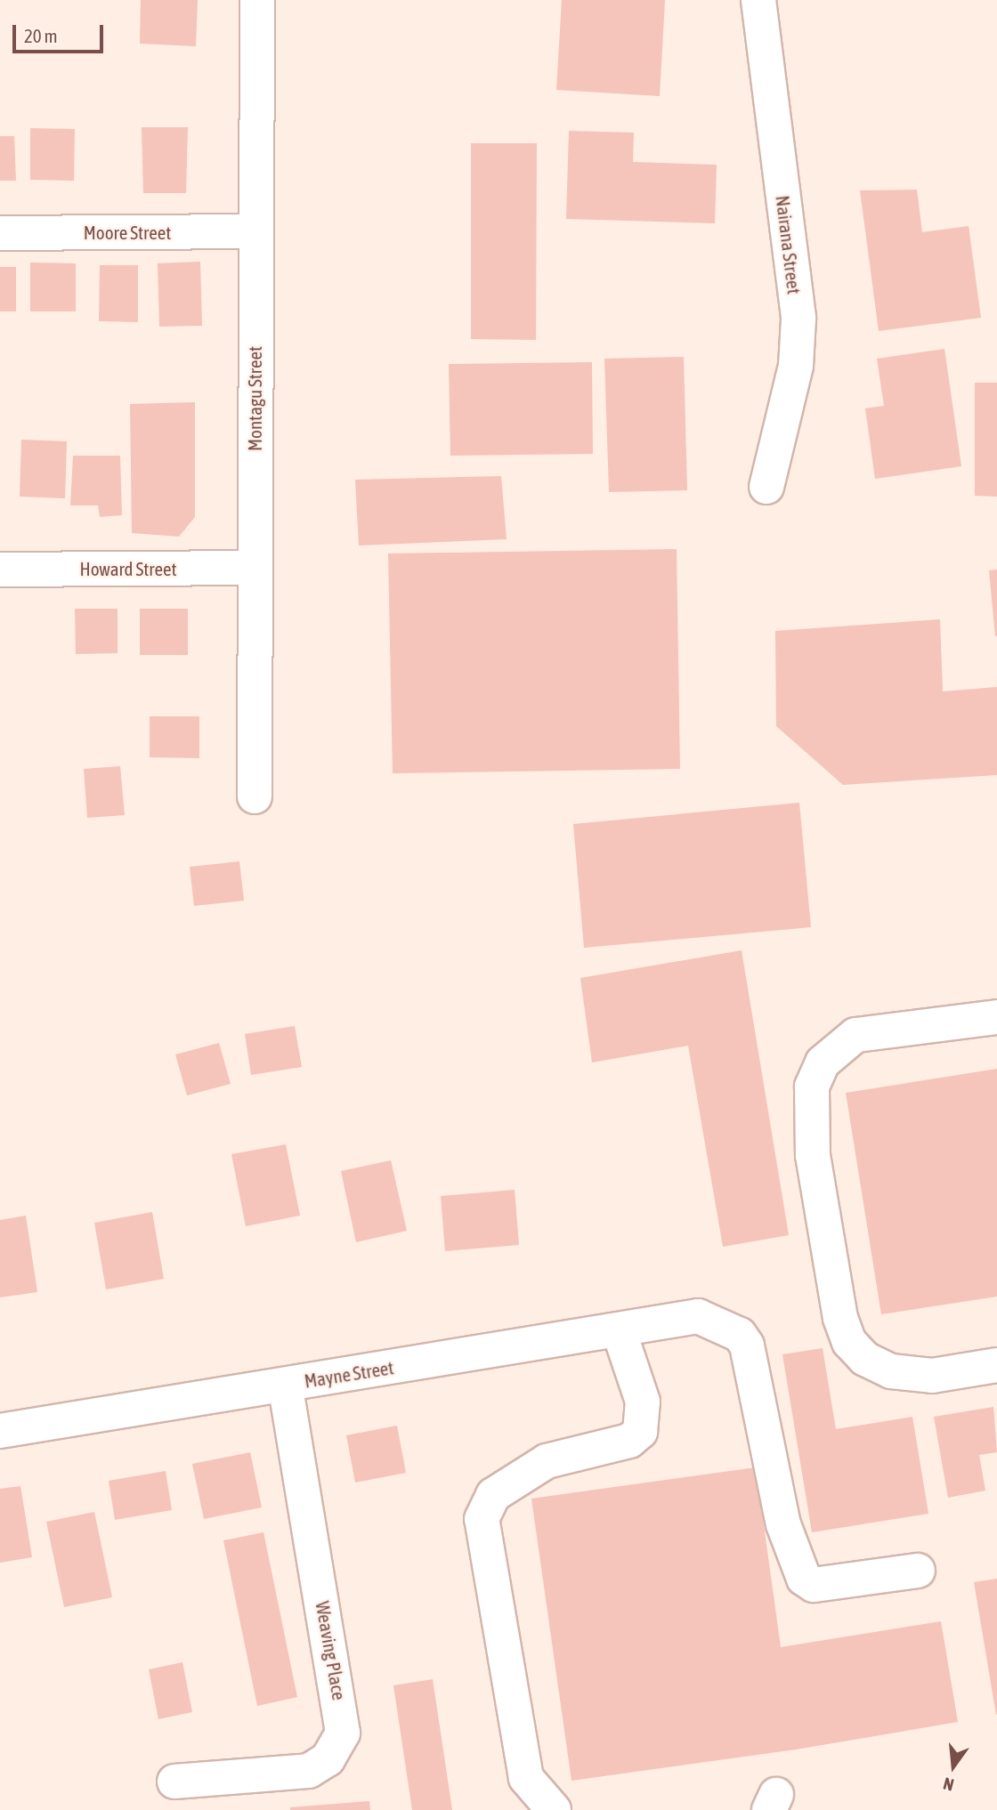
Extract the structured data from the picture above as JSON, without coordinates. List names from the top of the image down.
{
  "streets": {
    "street": [
      "Moore Street",
      "Nairana Street",
      "Montagu Street",
      "Howard Street",
      "Mayne Street",
      "Weaving Place"
    ]
  },
  "crossings": [
    ["Moore Street", "Montagu Street"],
    ["Montagu Street", "Howard Street"],
    ["Mayne Street", "Weaving Place"]
  ],
  "scale_bar": "20 m",
  "north": "bottom"
}
